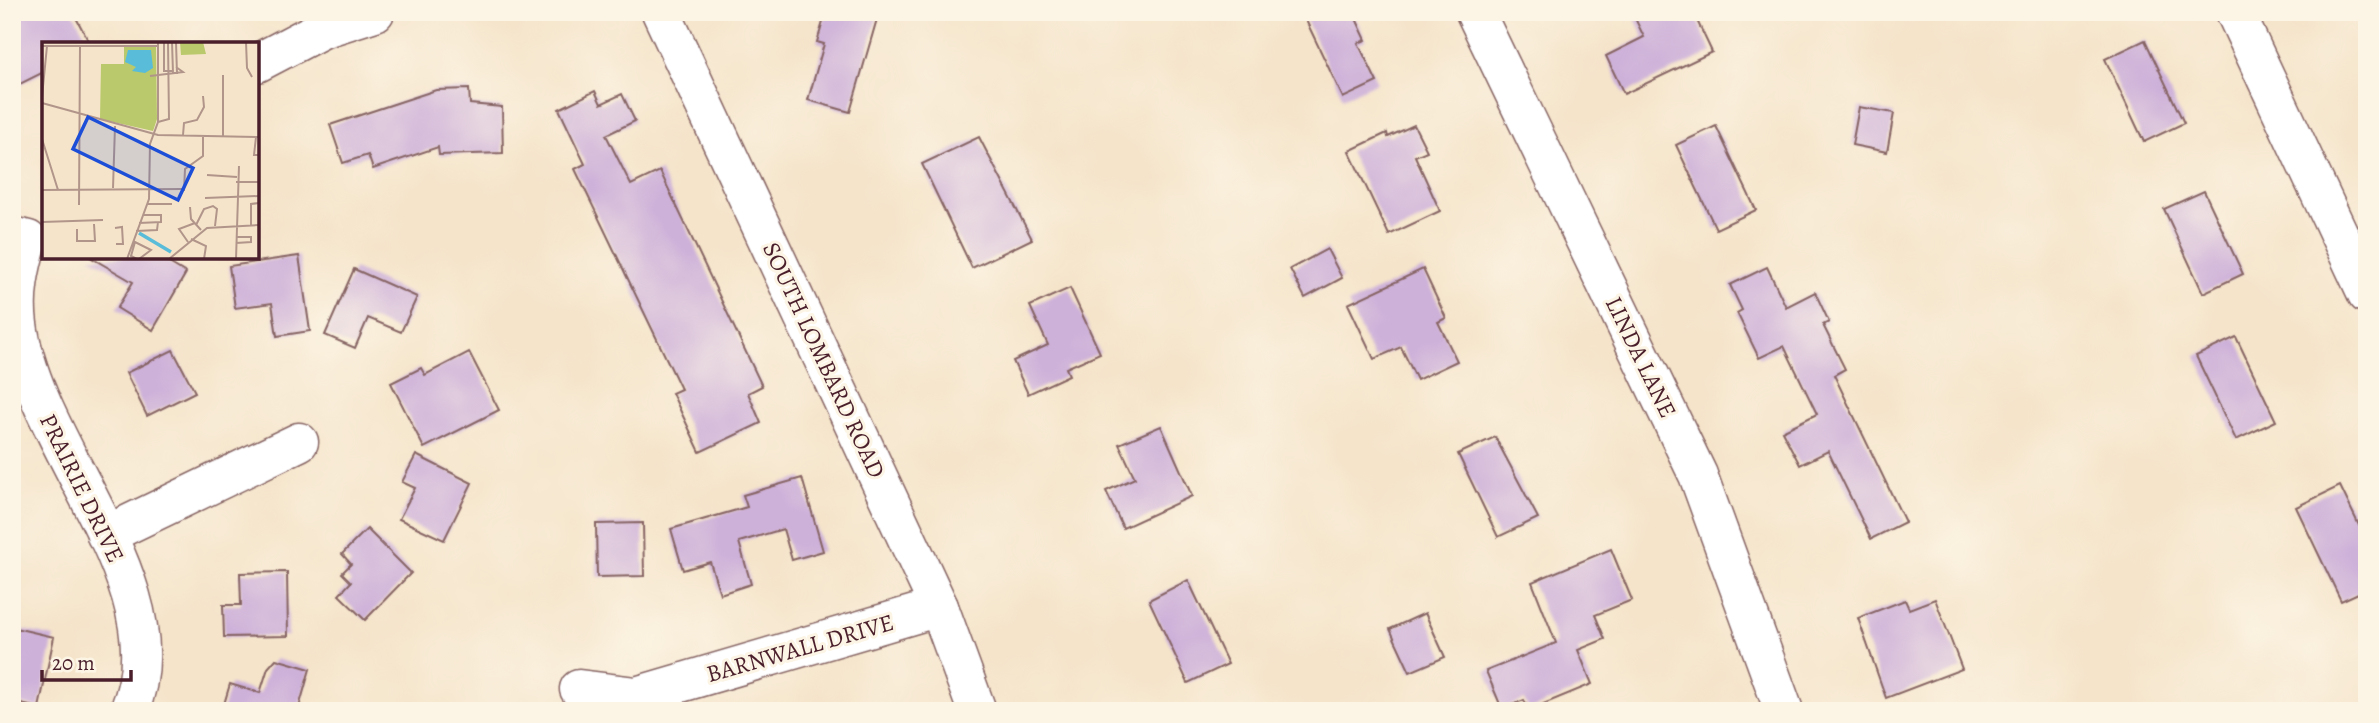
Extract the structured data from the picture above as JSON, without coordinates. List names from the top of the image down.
{
  "streets": {
    "street": [
      "LINDA LANE",
      "SOUTH LOMBARD ROAD",
      "PRAIRIE DRIVE",
      "BARNWALL DRIVE"
    ]
  },
  "crossings": [
    ["SOUTH LOMBARD ROAD", "BARNWALL DRIVE"]
  ],
  "scale_bar": "20 m"
}
